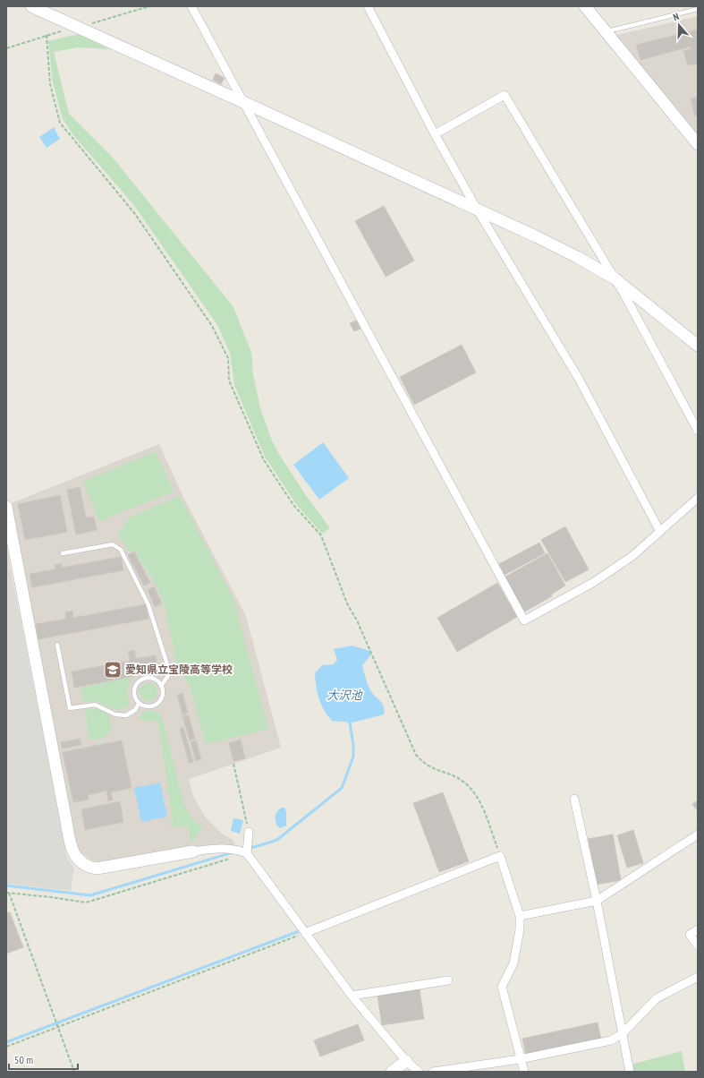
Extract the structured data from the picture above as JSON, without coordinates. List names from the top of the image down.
{
  "water": ["大沢池"],
  "places": {
    "school or university": ["愛知県立宝陵高等学校"]
  },
  "scale_bar": "50 m",
  "north": "top"
}
